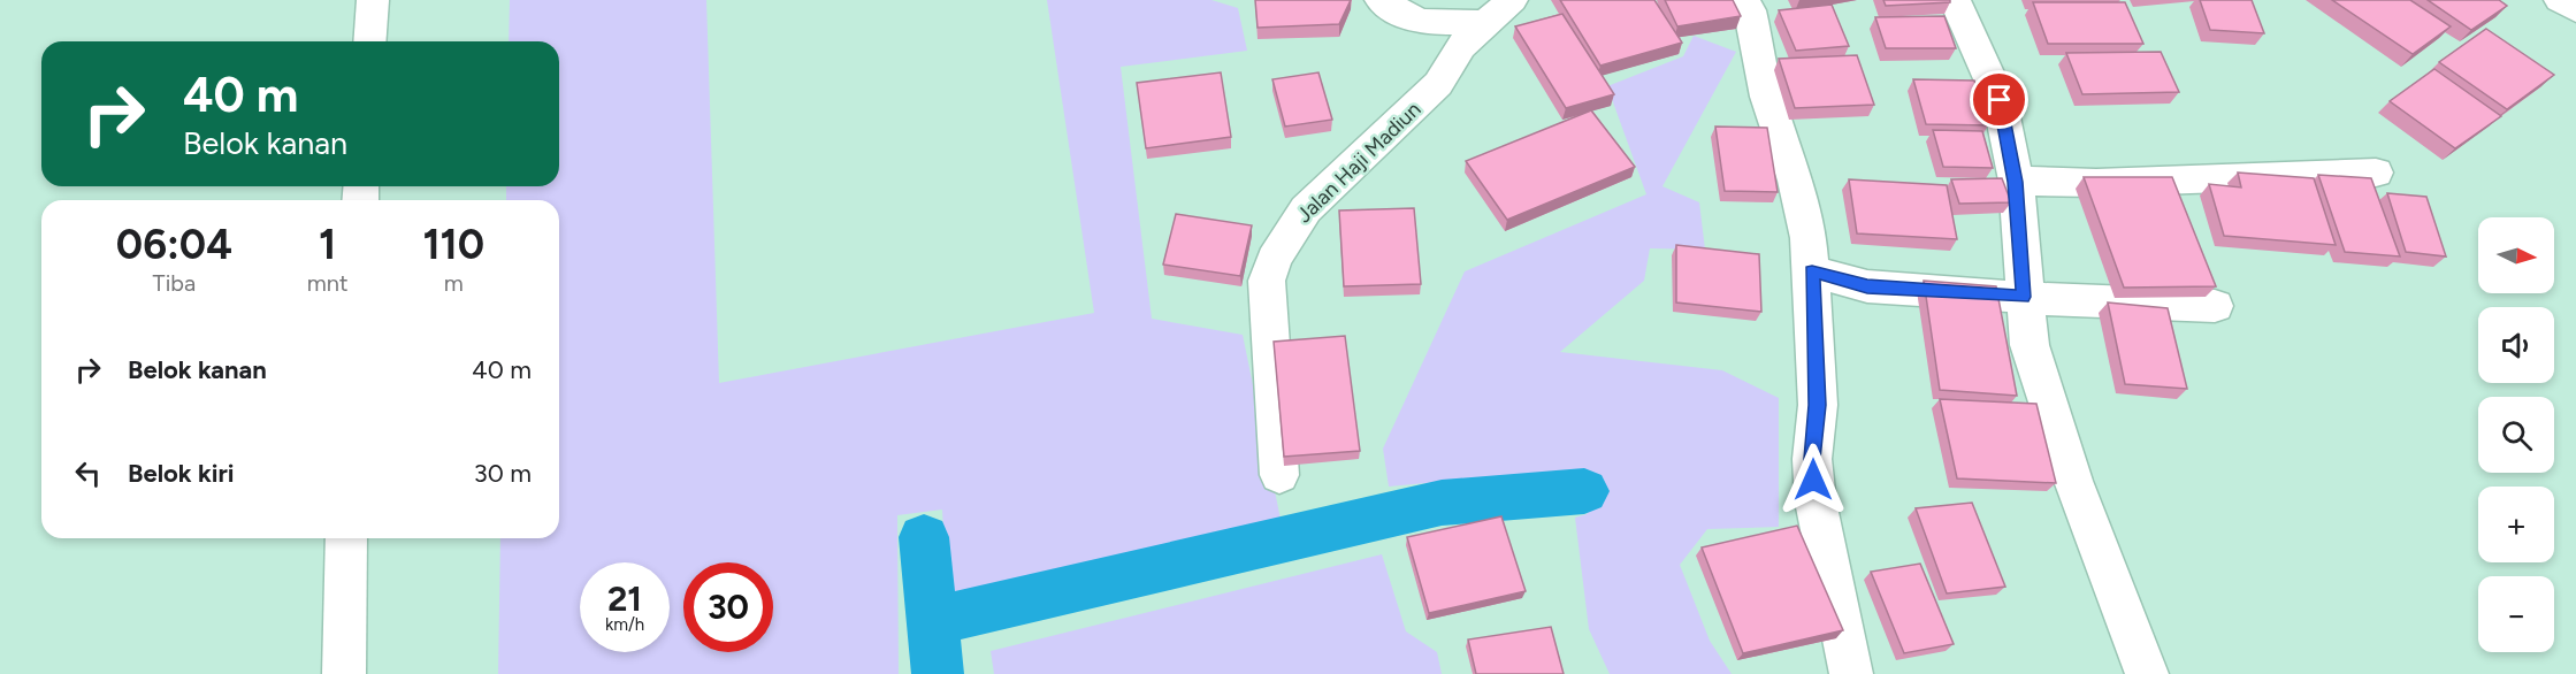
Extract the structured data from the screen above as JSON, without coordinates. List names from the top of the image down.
{
  "streets": {
    "street": ["Jalan Haji Madiun"]
  },
  "north": "right",
  "page": {
    "turn": ["40 m", "Belok kanan"],
    "eta": [
      "06:04",
      "Tiba",
      "1",
      "mnt",
      "110",
      "m"
    ],
    "map_buttons": ["+", "−"],
    "list": [
      {
        "name": "Belok kanan",
        "value": "40 m"
      },
      {
        "name": "Belok kiri",
        "value": "30 m"
      }
    ],
    "speed": "21 km/h",
    "limit": "30"
  }
}
